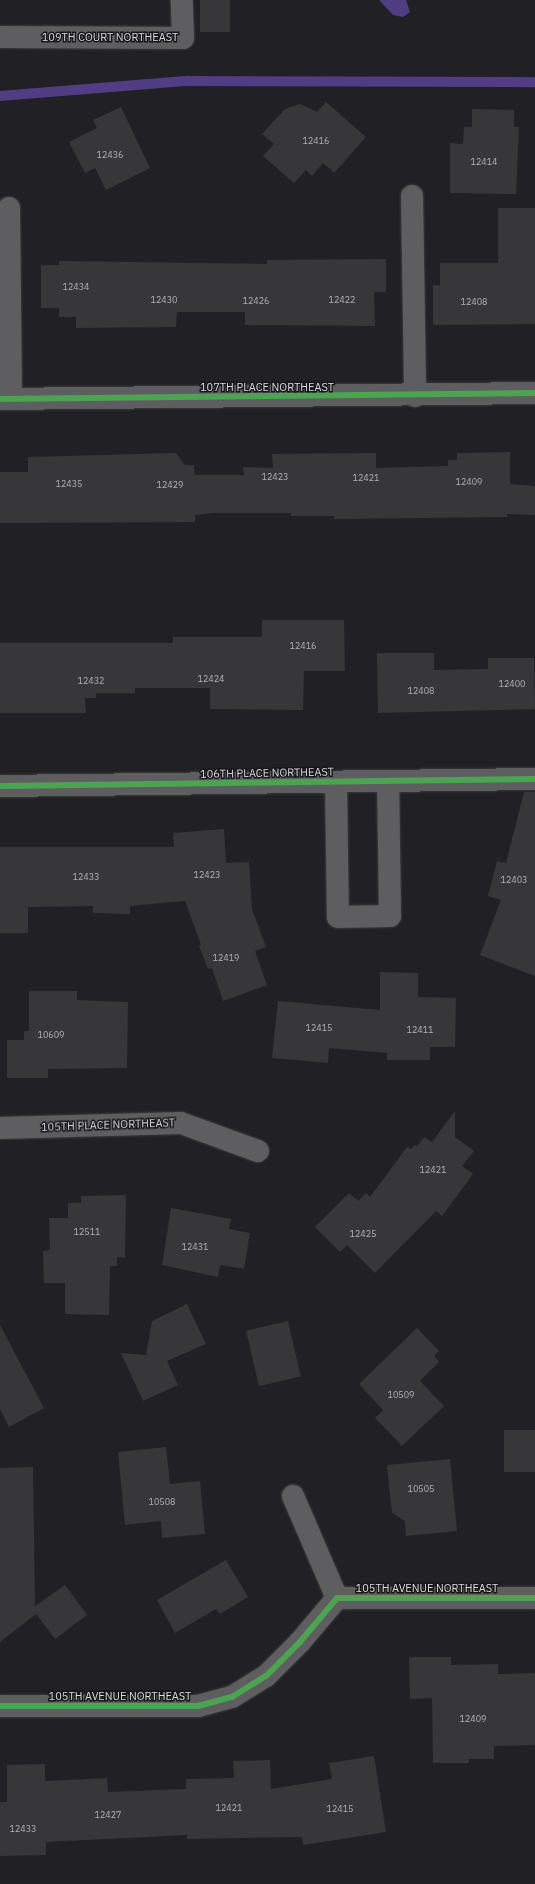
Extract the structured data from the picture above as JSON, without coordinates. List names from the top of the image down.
{
  "streets": {
    "street": [
      "109TH COURT NORTHEAST",
      "107TH PLACE NORTHEAST",
      "106TH PLACE NORTHEAST",
      "105TH PLACE NORTHEAST",
      "105TH AVENUE NORTHEAST"
    ]
  },
  "house_numbers": [
    "12416",
    "12436",
    "12414",
    "12434",
    "12430",
    "12422",
    "12426",
    "12408",
    "12423",
    "12421",
    "12409",
    "12435",
    "12429",
    "12416",
    "12424",
    "12432",
    "12400",
    "12408",
    "12423",
    "12433",
    "12403",
    "12419",
    "12415",
    "12411",
    "10609",
    "12421",
    "12511",
    "12425",
    "12431",
    "10509",
    "10505",
    "10508",
    "12409",
    "12421",
    "12415",
    "12427",
    "12433"
  ]
}
